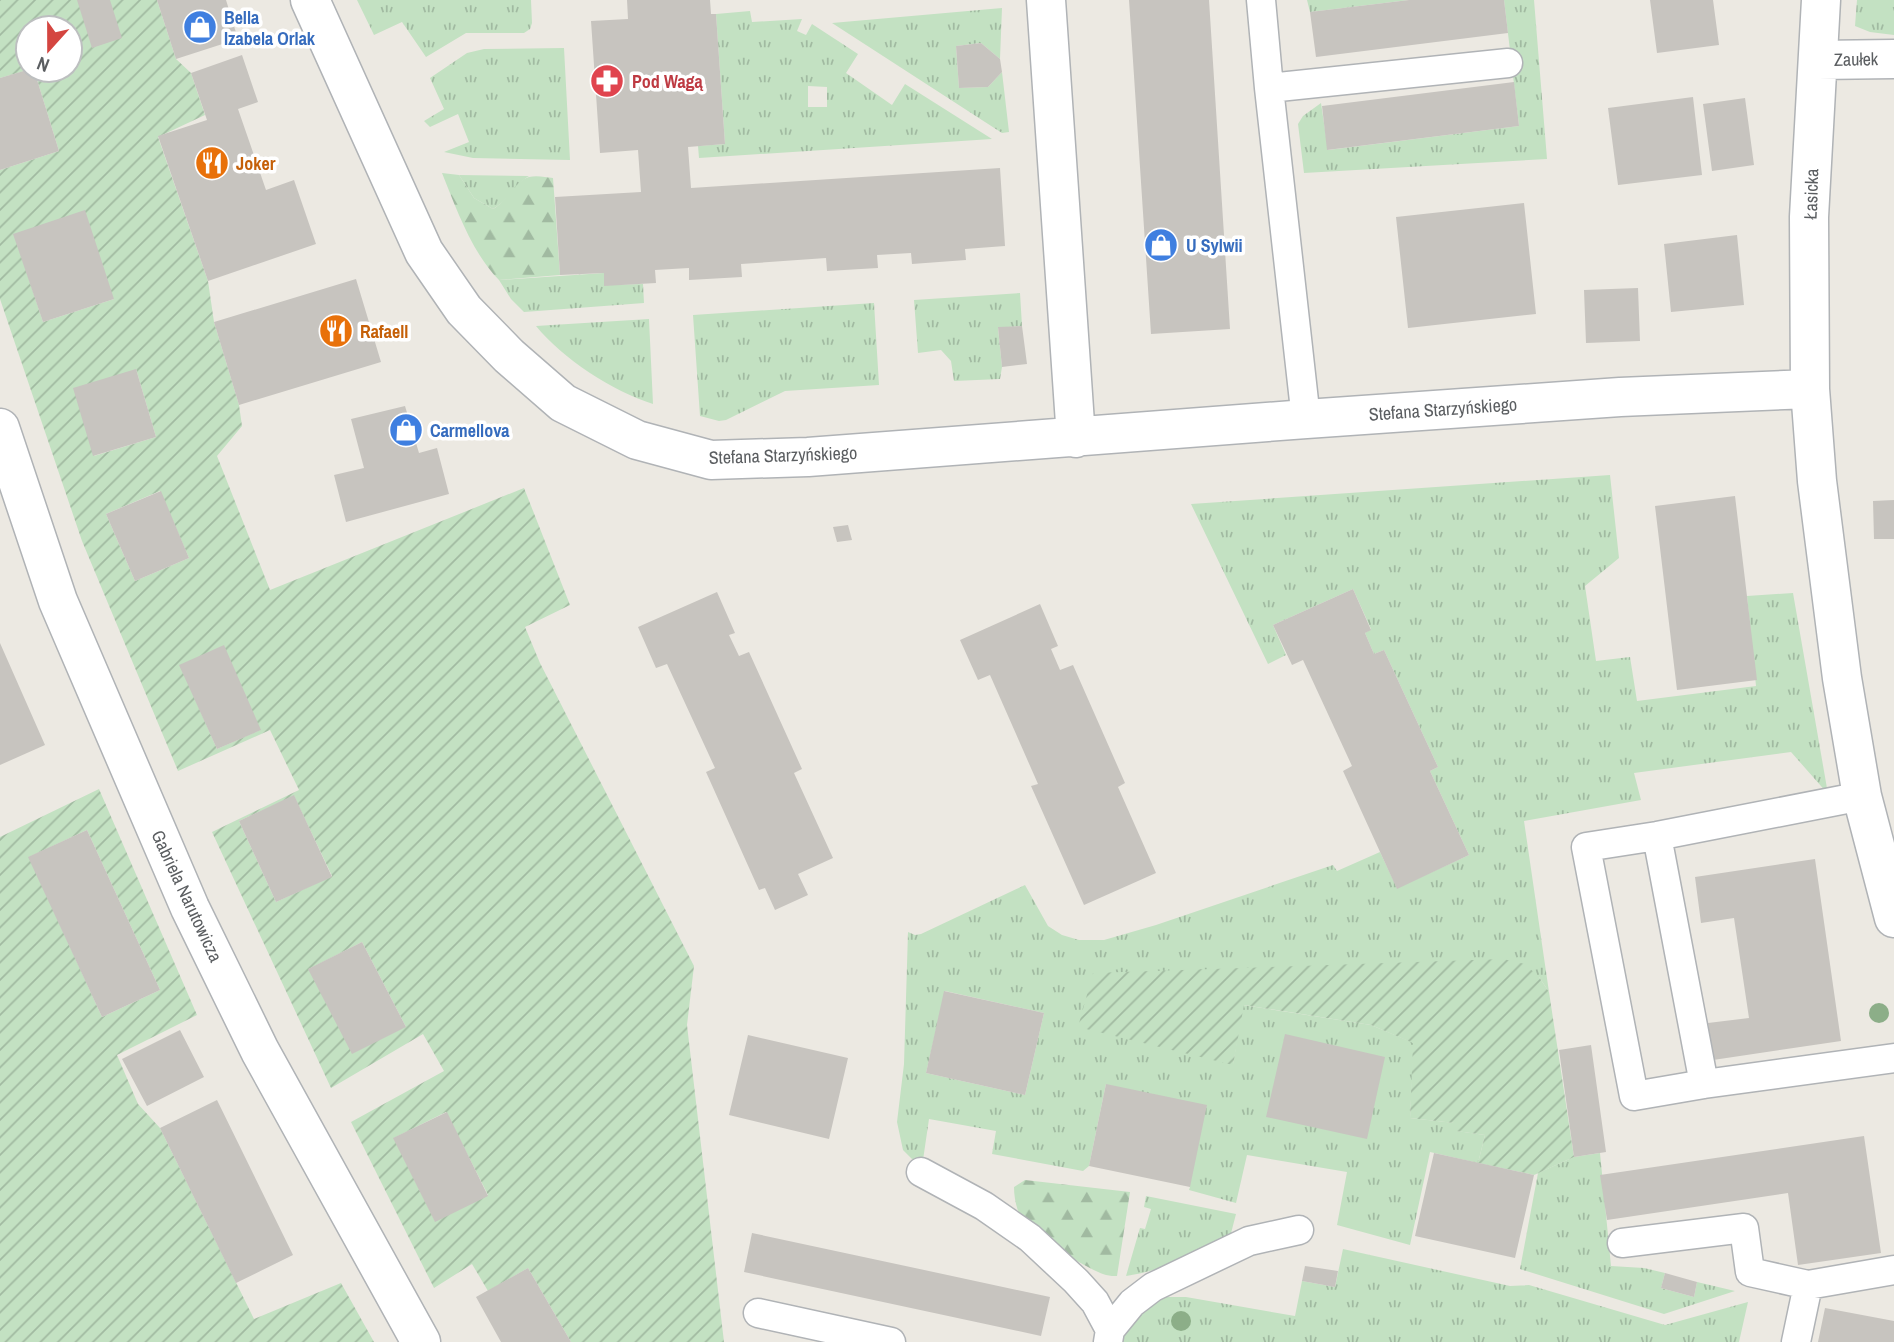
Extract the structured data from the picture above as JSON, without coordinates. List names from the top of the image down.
{
  "streets": {
    "street": [
      "Zaułek",
      "Łasicka",
      "Stefana Starzyńskiego",
      "Gabriela Narutowicza"
    ]
  },
  "crossings": [
    ["Zaułek", "Łasicka"],
    ["Łasicka", "Stefana Starzyńskiego"]
  ],
  "places": {
    "shop": ["Bella Izabela Orlak", "U Sylwii", "Carmellova"],
    "pharmacy": ["Pod Wagą"],
    "restaurant": ["Joker", "Rafaell"]
  },
  "north": "bottom"
}
